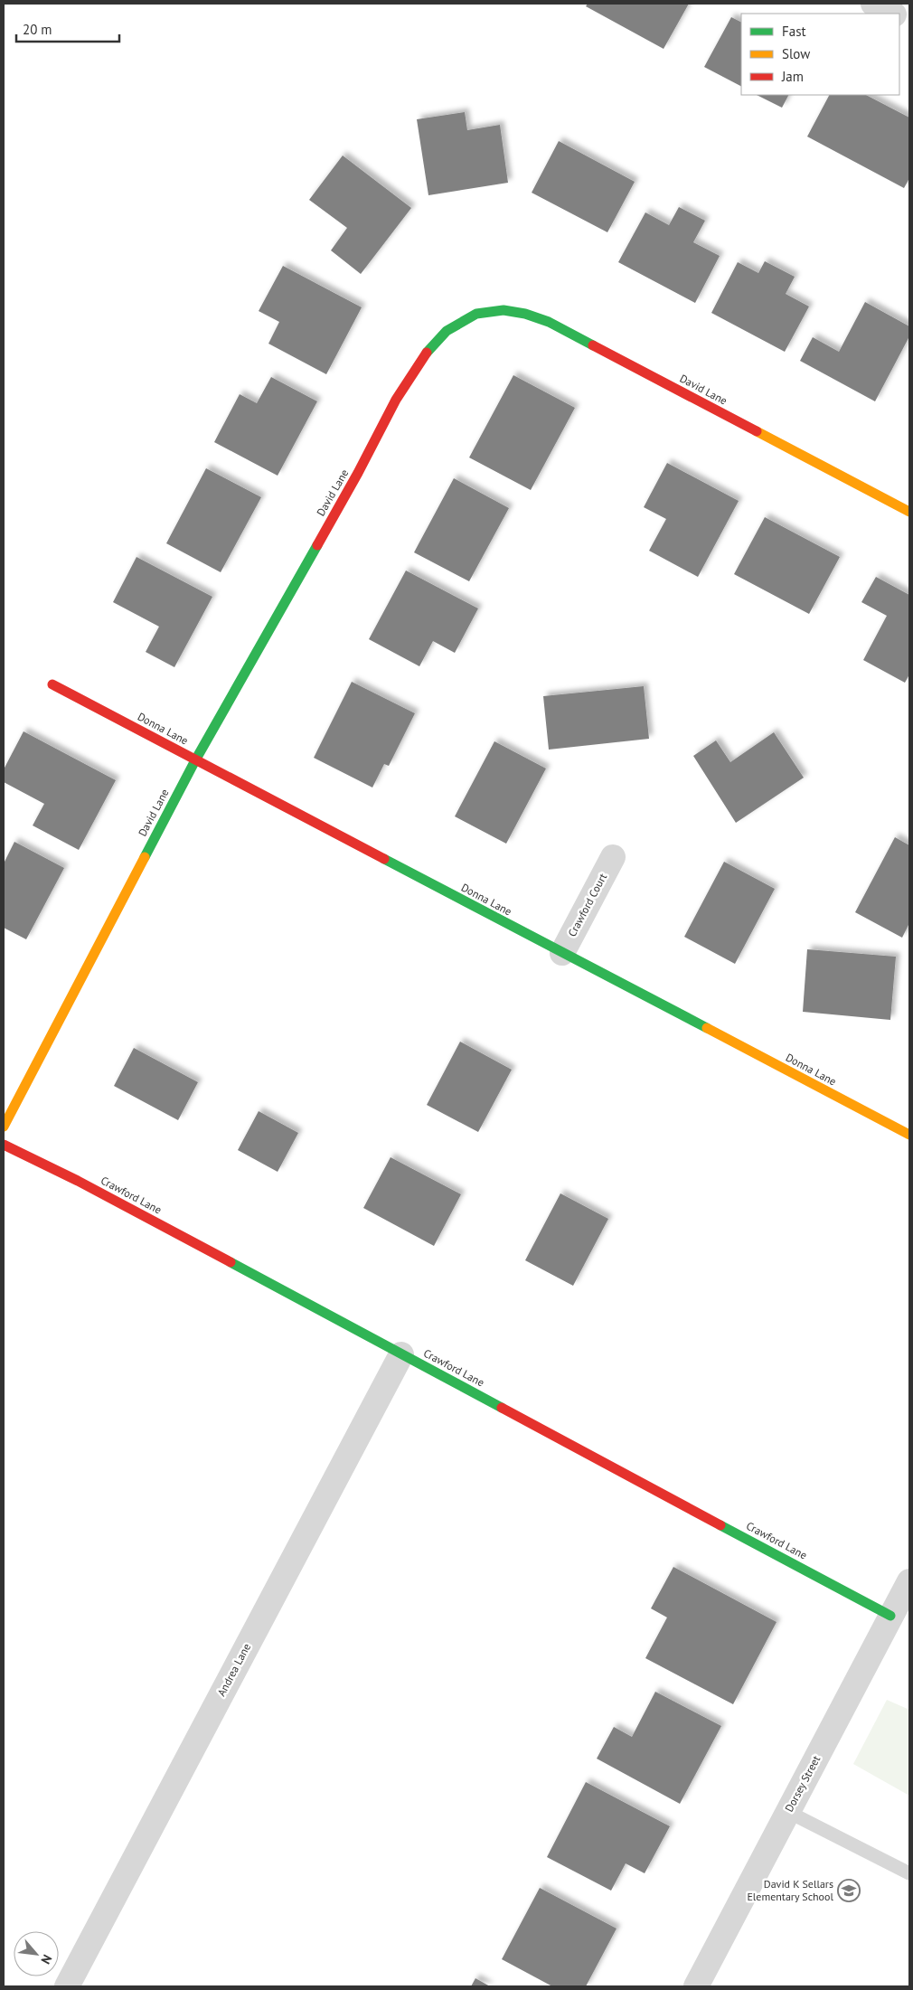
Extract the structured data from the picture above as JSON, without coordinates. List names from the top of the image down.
{
  "streets": {
    "street": [
      "David Lane",
      "Donna Lane",
      "Crawford Court",
      "Crawford Lane",
      "Andrea Lane",
      "Dorsey Street"
    ]
  },
  "crossings": [
    ["David Lane", "Donna Lane"],
    ["Donna Lane", "Crawford Court"],
    ["Crawford Lane", "Andrea Lane"],
    ["Crawford Lane", "Dorsey Street"]
  ],
  "places": {
    "school or university": ["David K Sellars Elementary School"]
  },
  "legend": ["Fast", "Slow", "Jam"],
  "scale_bar": "20 m",
  "north": "bottom right"
}
